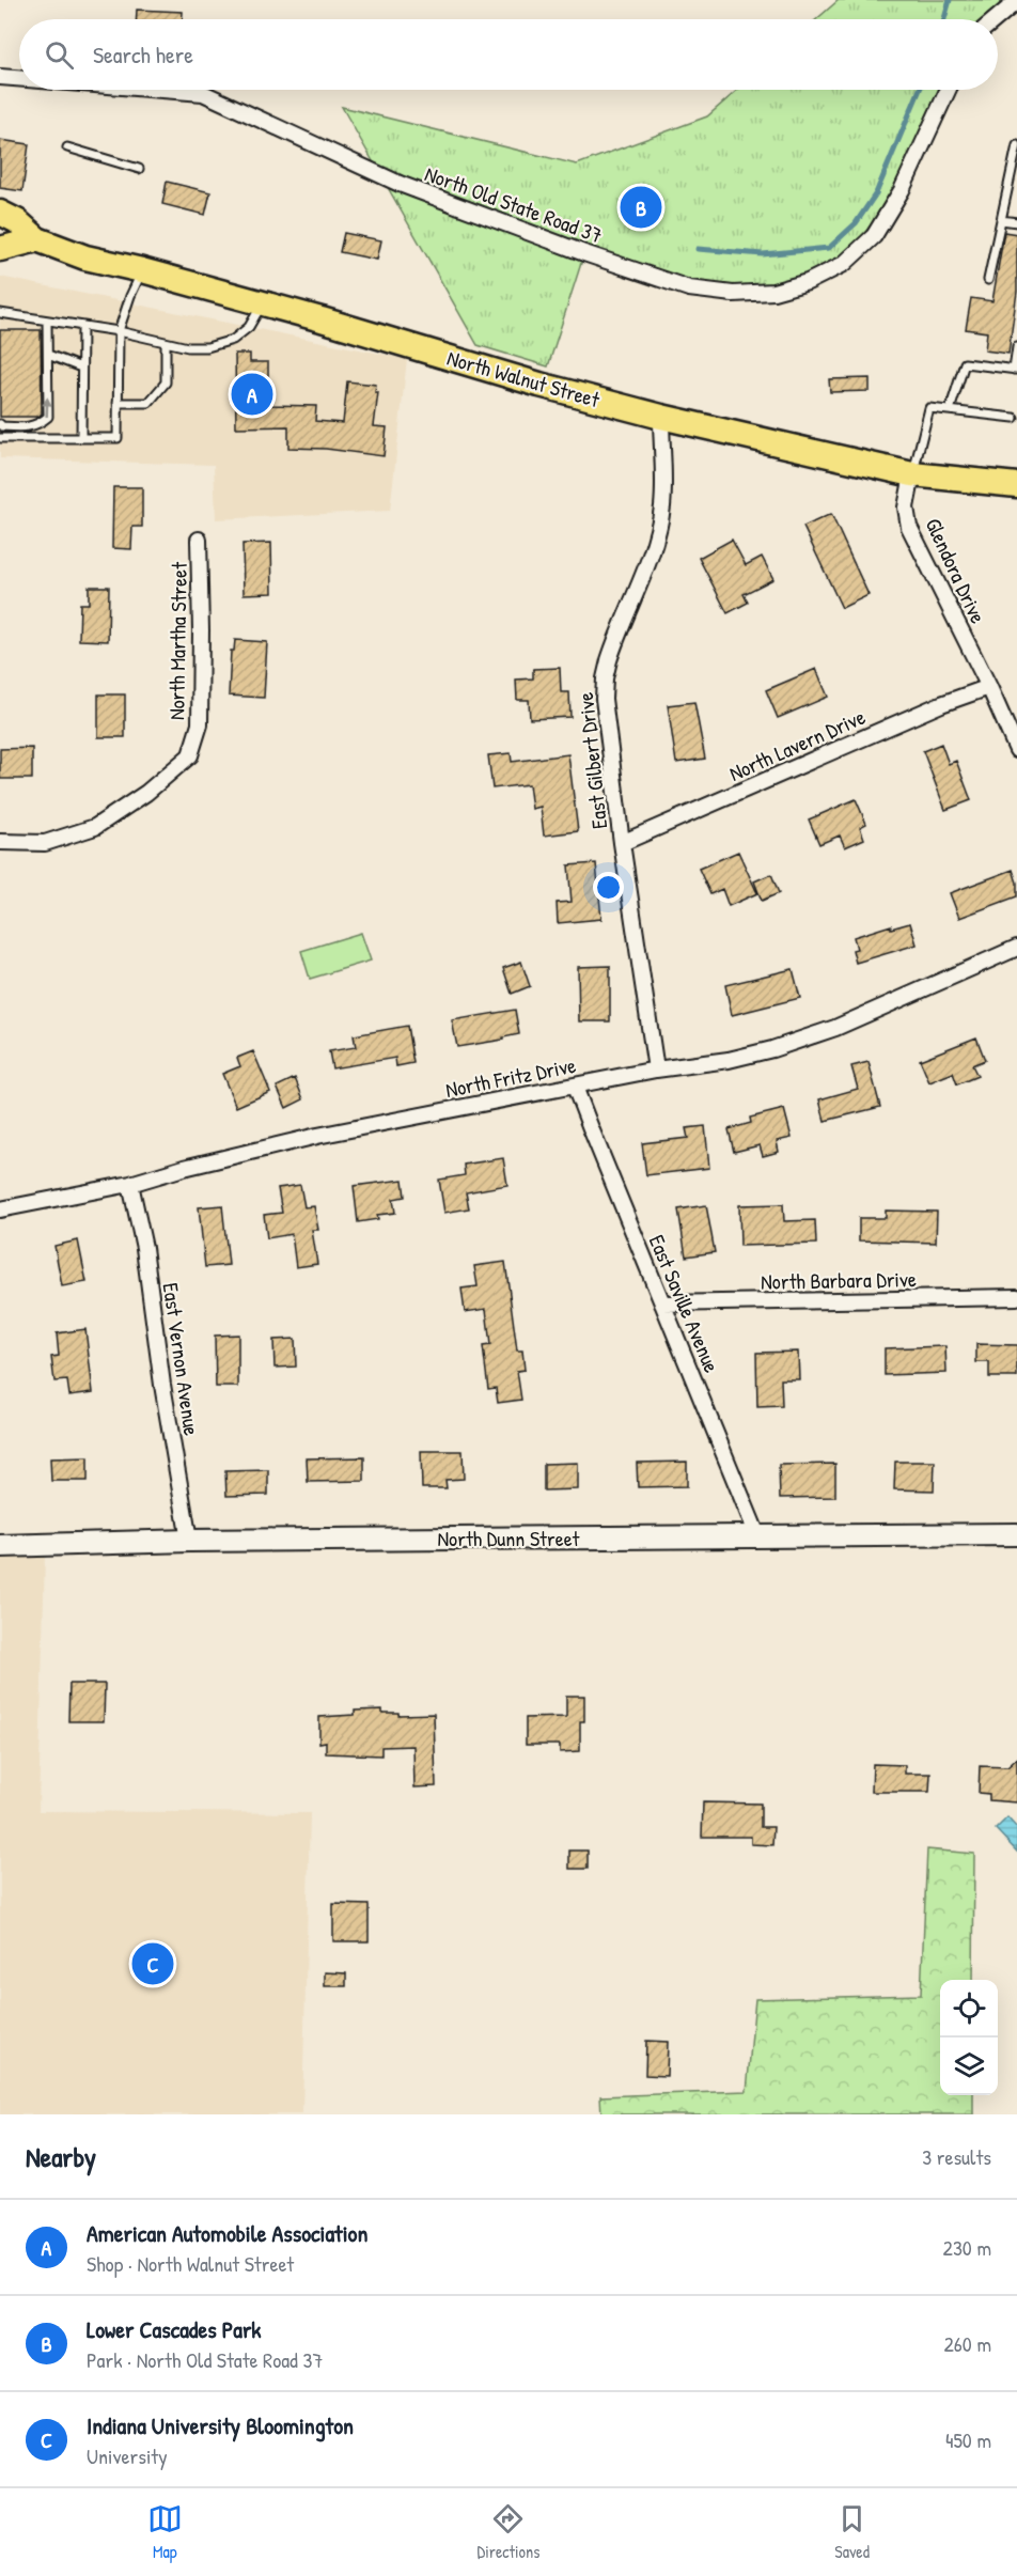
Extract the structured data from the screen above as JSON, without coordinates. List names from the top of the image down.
{
  "streets": {
    "main road": ["North Walnut Street"],
    "street": [
      "North Old State Road 37",
      "Glendora Drive",
      "North Martha Street",
      "North Lavern Drive",
      "East Gilbert Drive",
      "North Fritz Drive",
      "North Barbara Drive",
      "East Saville Avenue",
      "East Vernon Avenue",
      "North Dunn Street"
    ]
  },
  "crossings": [
    ["North Walnut Street", "Glendora Drive"],
    ["North Walnut Street", "East Gilbert Drive"],
    ["Glendora Drive", "North Lavern Drive"],
    ["North Lavern Drive", "East Gilbert Drive"],
    ["East Gilbert Drive", "North Fritz Drive"],
    ["North Fritz Drive", "East Saville Avenue"],
    ["North Fritz Drive", "East Vernon Avenue"],
    ["North Barbara Drive", "East Saville Avenue"],
    ["East Saville Avenue", "North Dunn Street"],
    ["East Vernon Avenue", "North Dunn Street"]
  ],
  "page": {
    "search": "Search here",
    "pins": ["B", "A", "C"],
    "heading": ["Nearby", "3 results"],
    "list": [
      {
        "mark": "A",
        "name": "American Automobile Association",
        "note": "Shop · North Walnut Street",
        "value": "230 m"
      },
      {
        "mark": "B",
        "name": "Lower Cascades Park",
        "note": "Park · North Old State Road 37",
        "value": "260 m"
      },
      {
        "mark": "C",
        "name": "Indiana University Bloomington",
        "note": "University",
        "value": "450 m"
      }
    ],
    "nav": ["Map", "Directions", "Saved"]
  }
}
